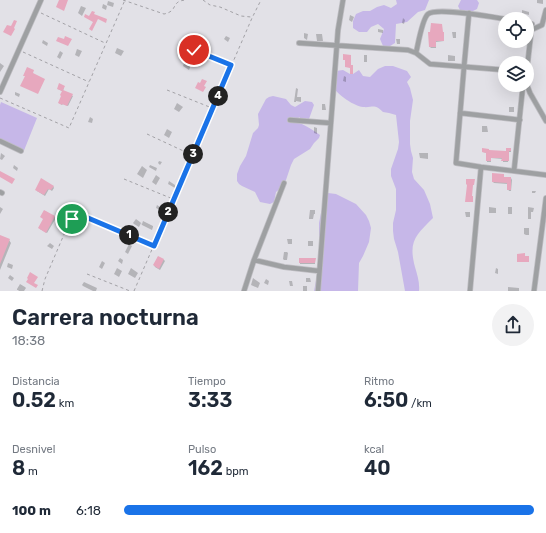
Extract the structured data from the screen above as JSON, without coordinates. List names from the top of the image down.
{
  "page": {
    "pins": [
      "4",
      "3",
      "2",
      "1"
    ],
    "heading": ["Carrera nocturna", "18:38"],
    "stats": [
      ["Distancia", "0.52 km"],
      ["Tiempo", "3:33"],
      ["Ritmo", "6:50 /km"],
      ["Desnivel", "8 m"],
      ["Pulso", "162 bpm"],
      ["kcal", "40"]
    ],
    "list": [
      {
        "name": "100 m",
        "note": "6:18"
      }
    ]
  }
}
